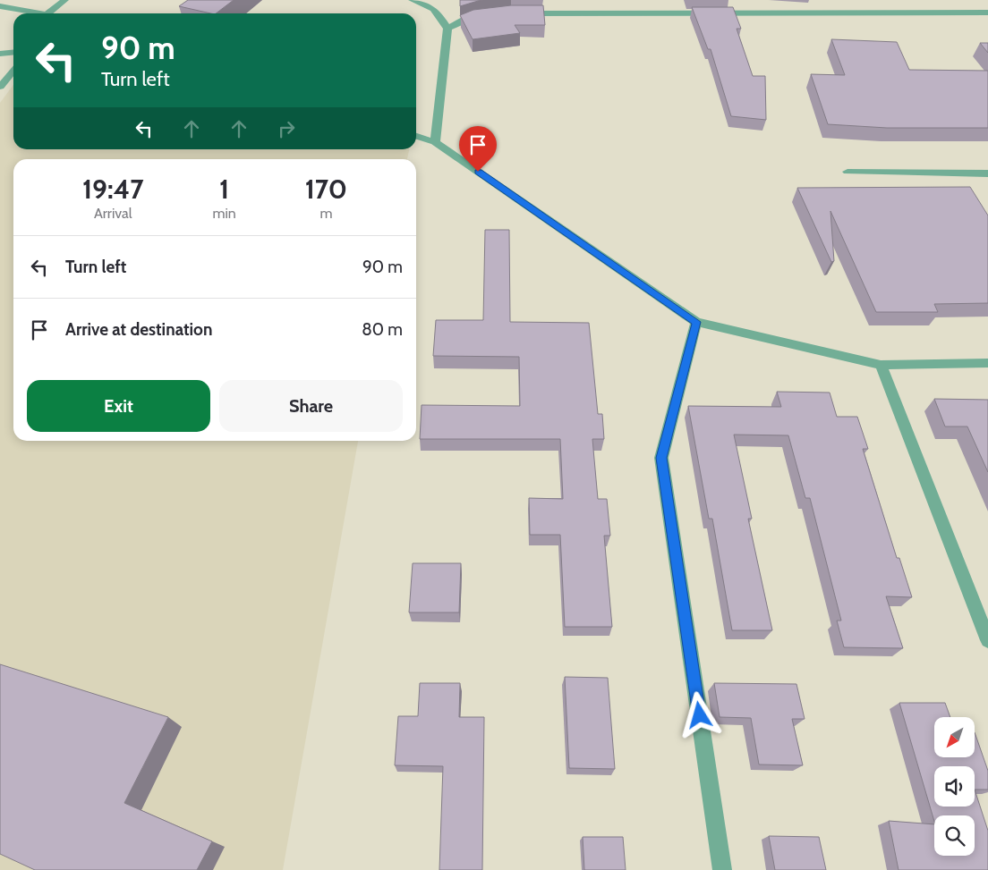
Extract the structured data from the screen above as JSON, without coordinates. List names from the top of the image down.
{
  "north": "bottom left",
  "page": {
    "turn": ["90 m", "Turn left"],
    "eta": [
      "19:47",
      "Arrival",
      "1",
      "min",
      "170",
      "m"
    ],
    "list": [
      {
        "name": "Turn left",
        "value": "90 m"
      },
      {
        "name": "Arrive at destination",
        "value": "80 m"
      }
    ],
    "buttons": ["Exit", "Share"]
  }
}
